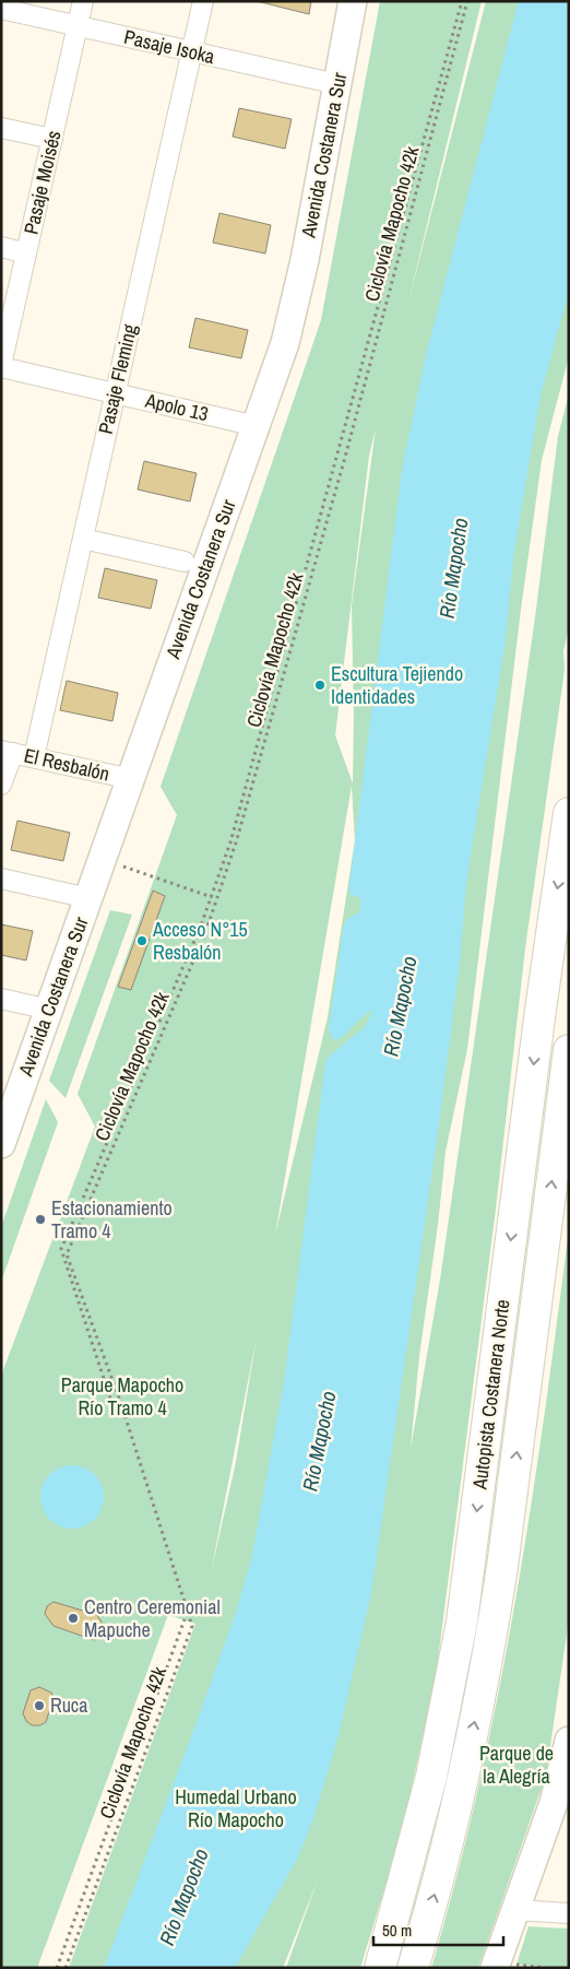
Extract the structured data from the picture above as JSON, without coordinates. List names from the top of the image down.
{
  "streets": {
    "highway": ["Autopista Costanera Norte"],
    "main road": ["Avenida Costanera Sur"],
    "street": [
      "Pasaje Isoka",
      "Pasaje Moisés",
      "Pasaje Fleming",
      "Apolo 13",
      "El Resbalón"
    ],
    "path": ["Ciclovía Mapocho 42k"]
  },
  "crossings": [
    ["Pasaje Isoka", "Avenida Costanera Sur"],
    ["Pasaje Isoka", "Pasaje Moisés"],
    ["Pasaje Isoka", "Pasaje Fleming"],
    ["Avenida Costanera Sur", "Apolo 13"],
    ["Avenida Costanera Sur", "El Resbalón"],
    ["Pasaje Moisés", "Apolo 13"],
    ["Pasaje Fleming", "Apolo 13"],
    ["Pasaje Fleming", "El Resbalón"]
  ],
  "water": ["Río Mapocho"],
  "parks": ["Parque Mapocho Río Tramo 4", "Parque de la Alegría", "Humedal Urbano Río Mapocho"],
  "places": [
    "Escultura Tejiendo Identidades",
    "Acceso N°15 Resbalón",
    "Estacionamiento Tramo 4",
    "Centro Ceremonial Mapuche",
    "Ruca"
  ],
  "scale_bar": "50 m"
}
